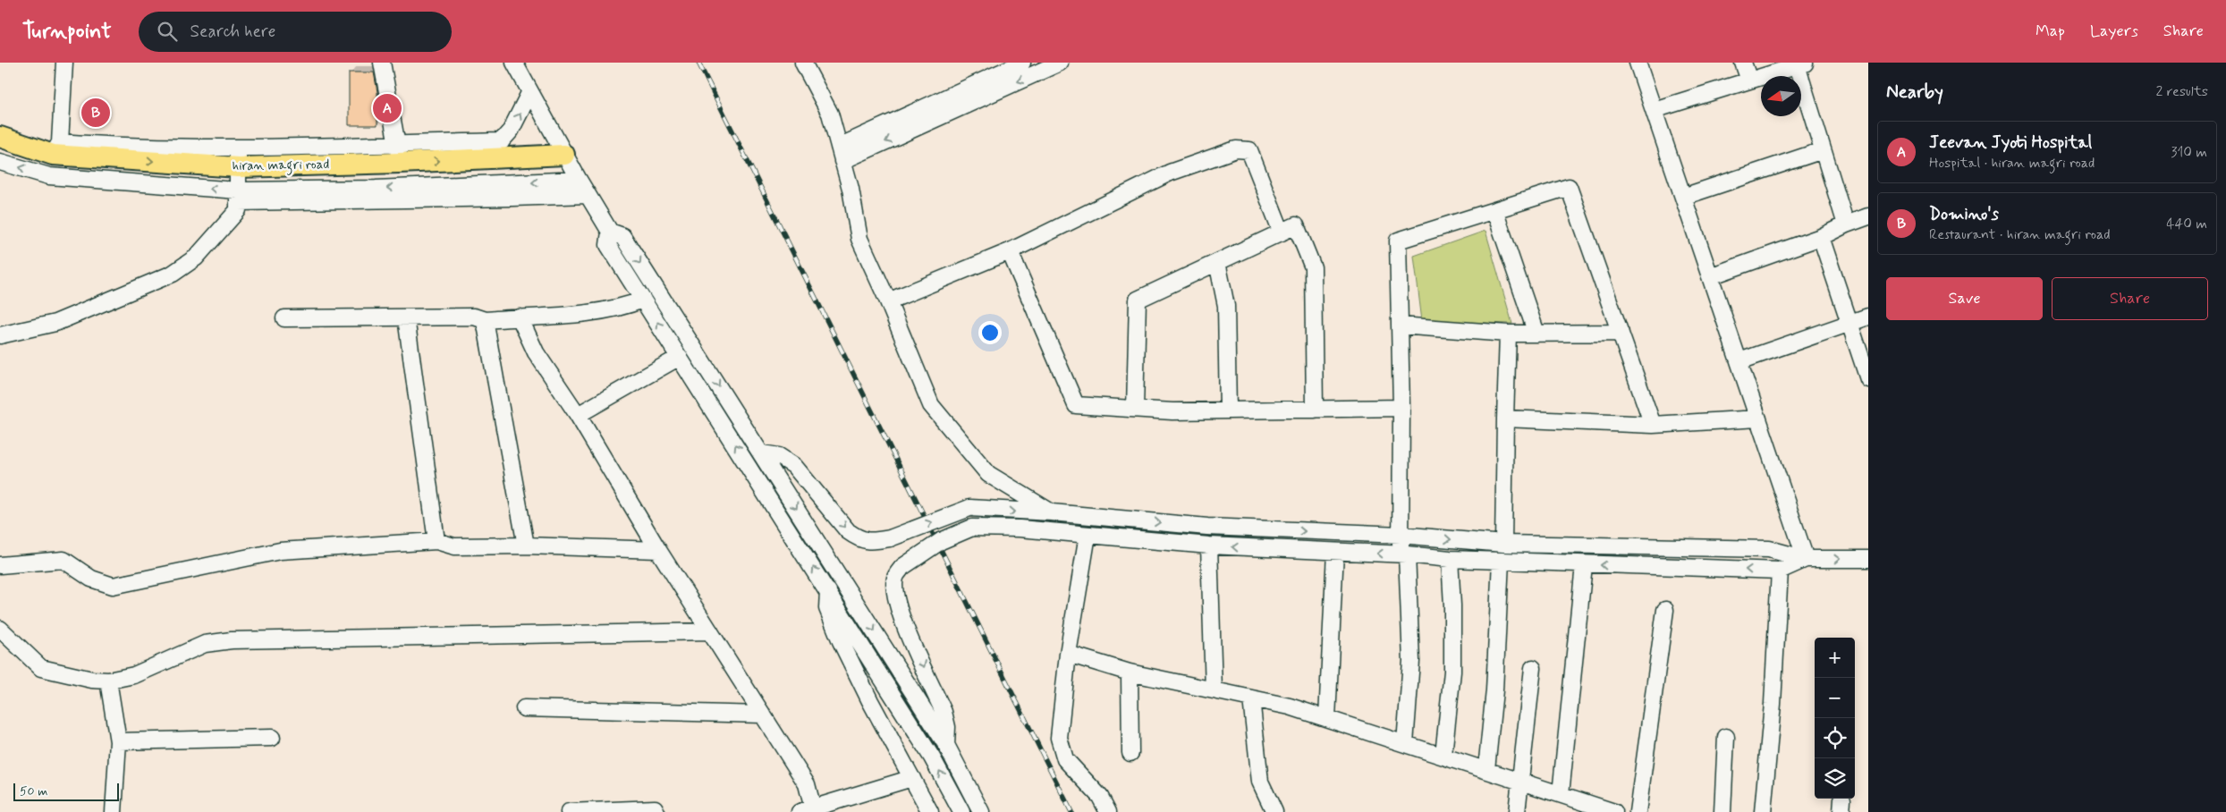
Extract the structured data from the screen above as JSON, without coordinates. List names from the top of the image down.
{
  "streets": {
    "main road": ["hiran magri road"]
  },
  "scale_bar": "50 m",
  "north": "left",
  "page": {
    "header": "Turnpoint",
    "search": "Search here",
    "nav": ["Map", "Layers", "Share"],
    "heading": ["Nearby", "2 results"],
    "pins": ["A", "B"],
    "list": [
      {
        "mark": "A",
        "name": "Jeevan Jyoti Hospital",
        "note": "Hospital · hiran magri road",
        "value": "310 m"
      },
      {
        "mark": "B",
        "name": "Domino's",
        "note": "Restaurant · hiran magri road",
        "value": "440 m"
      }
    ],
    "buttons": ["Save", "Share"],
    "map_buttons": ["+", "−"],
    "scale": "50 m"
  }
}
